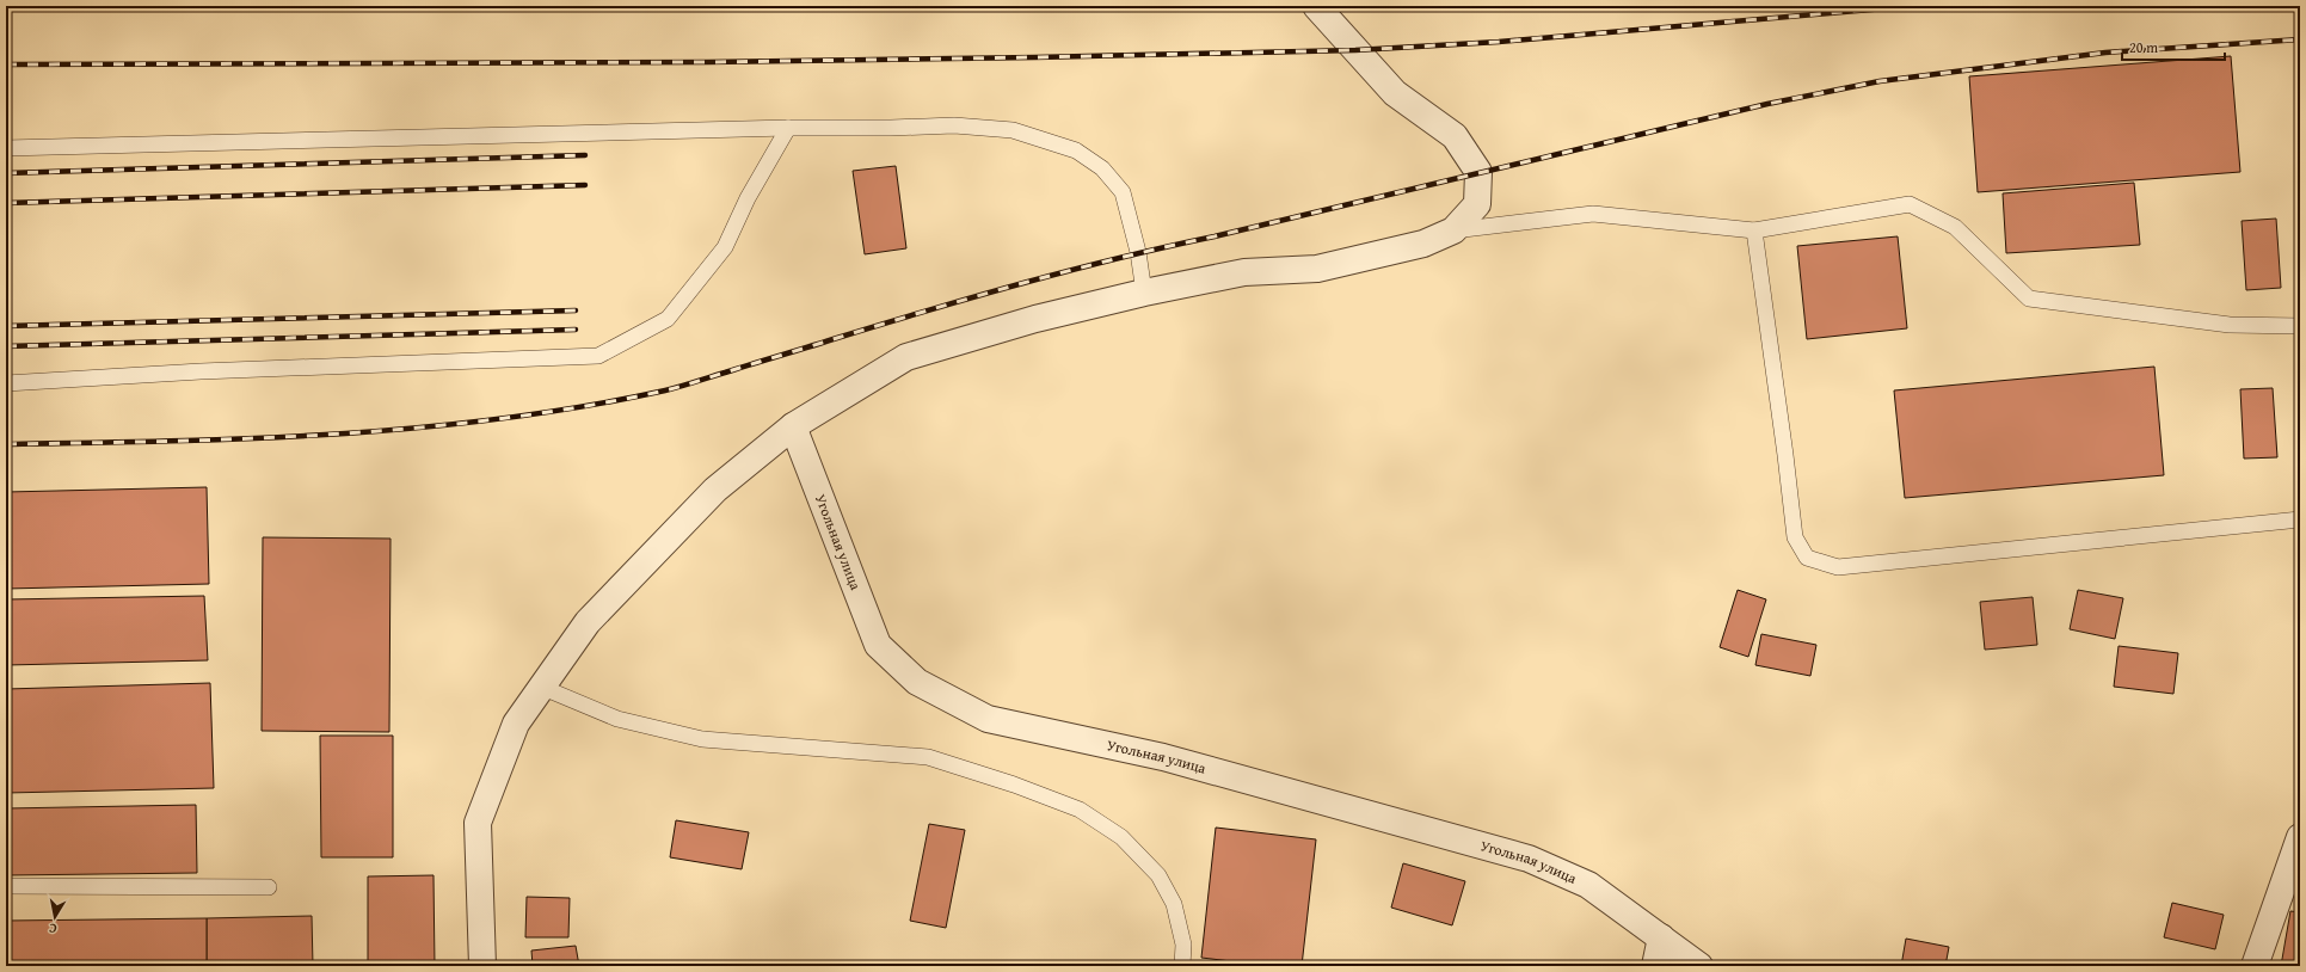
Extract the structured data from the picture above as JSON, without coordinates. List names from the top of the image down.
{
  "streets": {
    "street": ["Угольная улица"]
  },
  "scale_bar": "20 m",
  "north": "bottom"
}
